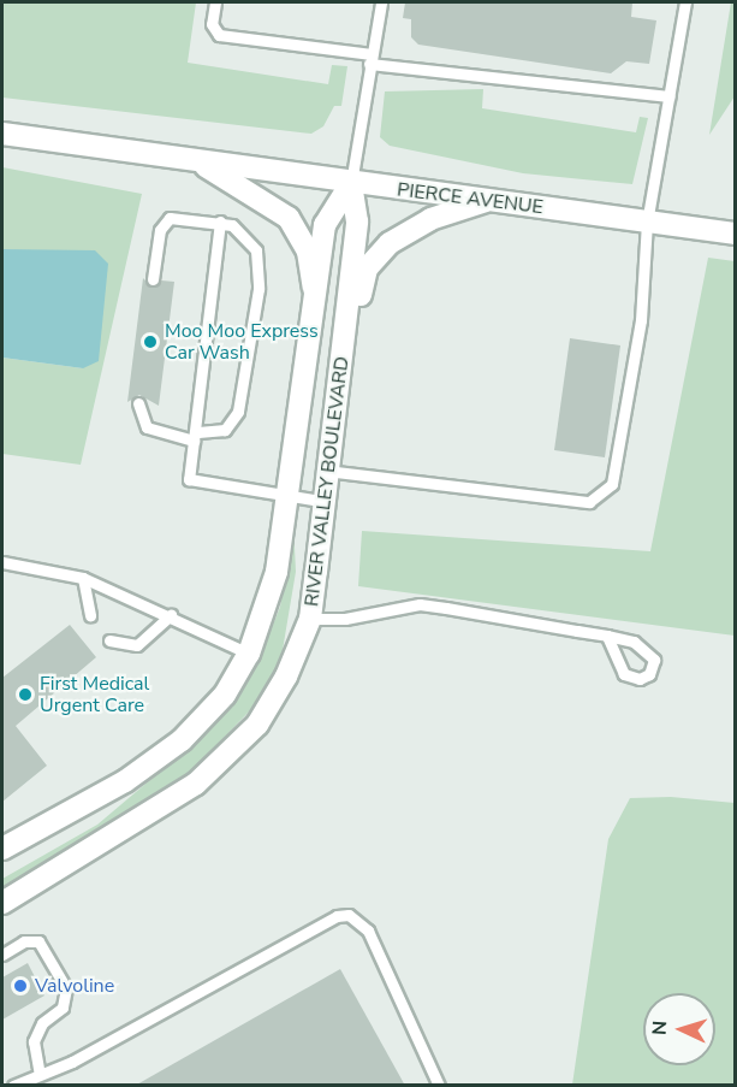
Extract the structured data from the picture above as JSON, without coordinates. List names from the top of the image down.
{
  "streets": {
    "street": ["PIERCE AVENUE", "RIVER VALLEY BOULEVARD"]
  },
  "crossings": [
    ["PIERCE AVENUE", "RIVER VALLEY BOULEVARD"]
  ],
  "places": ["Moo Moo Express Car Wash", "First Medical Urgent Care", "Valvoline"],
  "north": "left"
}
